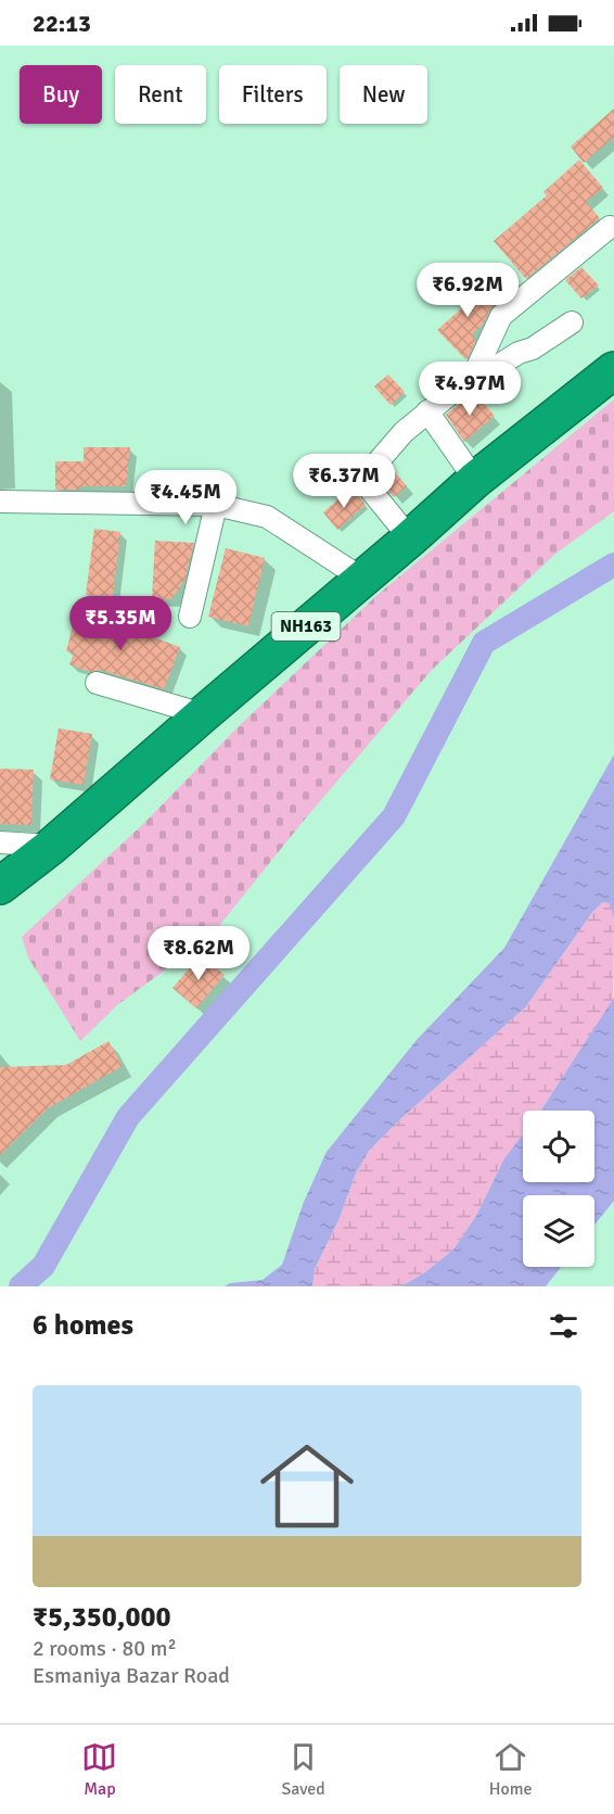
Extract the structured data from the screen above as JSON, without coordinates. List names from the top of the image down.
{
  "streets": {
    "highway": ["NH163"]
  },
  "page": {
    "status": "22:13",
    "chip": [
      "Buy",
      "Rent",
      "Filters",
      "New"
    ],
    "price": [
      "₹6.92M",
      "₹4.97M",
      "₹6.37M",
      "₹4.45M",
      "₹5.35M",
      "₹8.62M"
    ],
    "heading": "6 homes",
    "list": [
      {
        "name": "₹5,350,000",
        "note": "2 rooms · 80 m² · Esmaniya Bazar Road"
      }
    ],
    "tabs": ["Map", "Saved", "Home"]
  }
}
